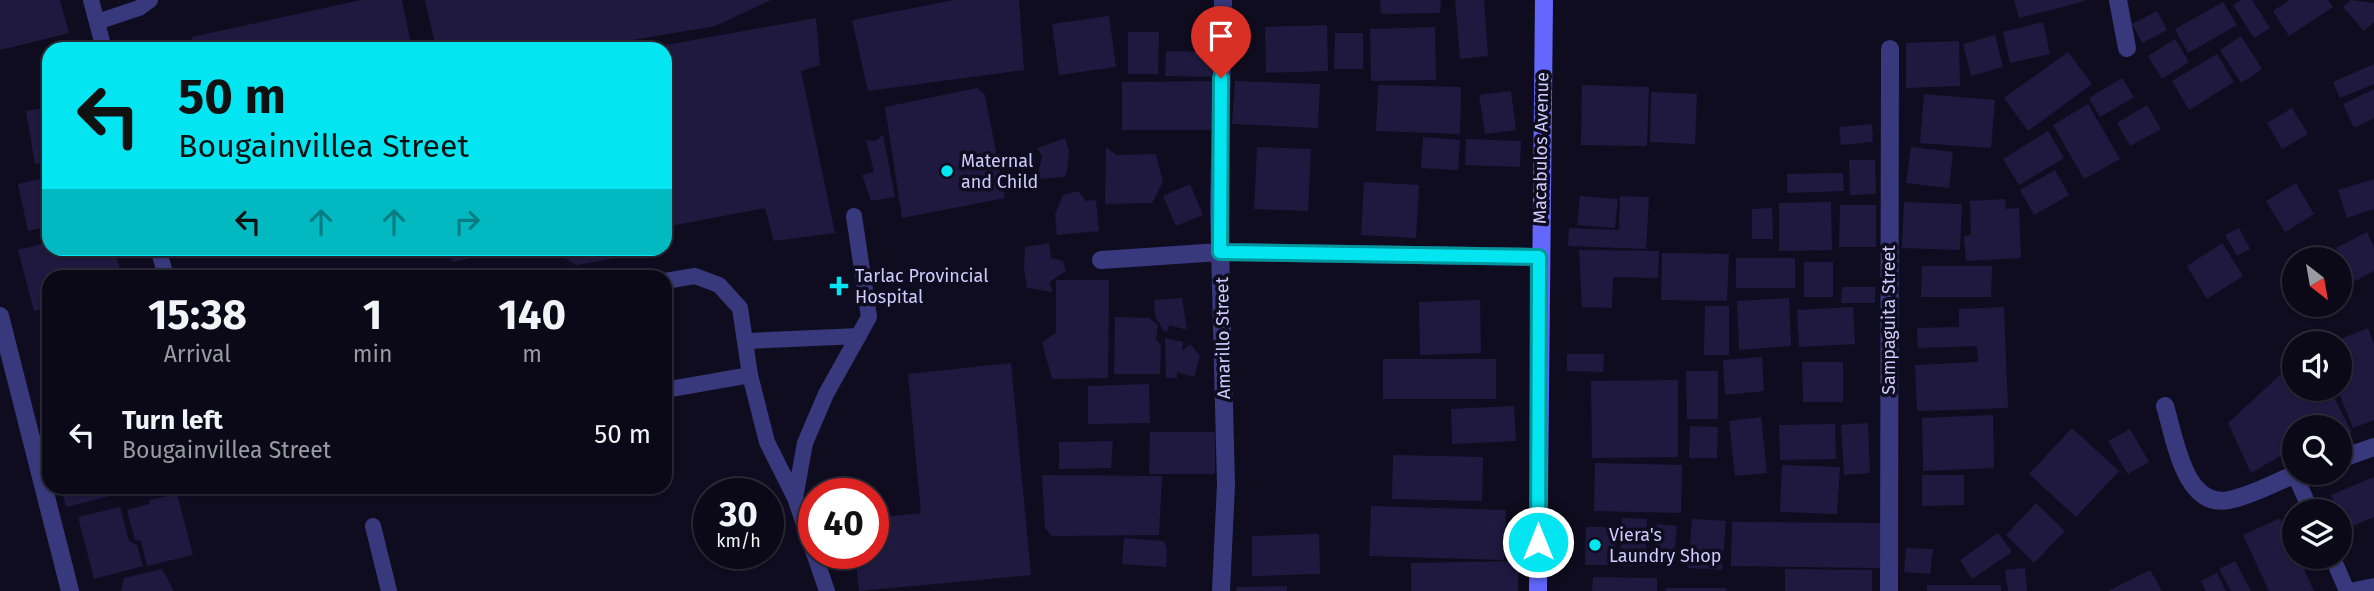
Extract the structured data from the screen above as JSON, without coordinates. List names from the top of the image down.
{
  "streets": {
    "street": ["Macabulos Avenue", "Sampaguita Street", "Amarillo Street"]
  },
  "places": {
    "other": ["Maternal and Child", "Viera's Laundry Shop"],
    "health": ["Tarlac Provincial Hospital"]
  },
  "north": "bottom right",
  "page": {
    "turn": ["50 m", "Bougainvillea Street"],
    "eta": [
      "15:38",
      "Arrival",
      "1",
      "min",
      "140",
      "m"
    ],
    "list": [
      {
        "name": "Turn left",
        "note": "Bougainvillea Street",
        "value": "50 m"
      }
    ],
    "speed": "30 km/h",
    "limit": "40"
  }
}
